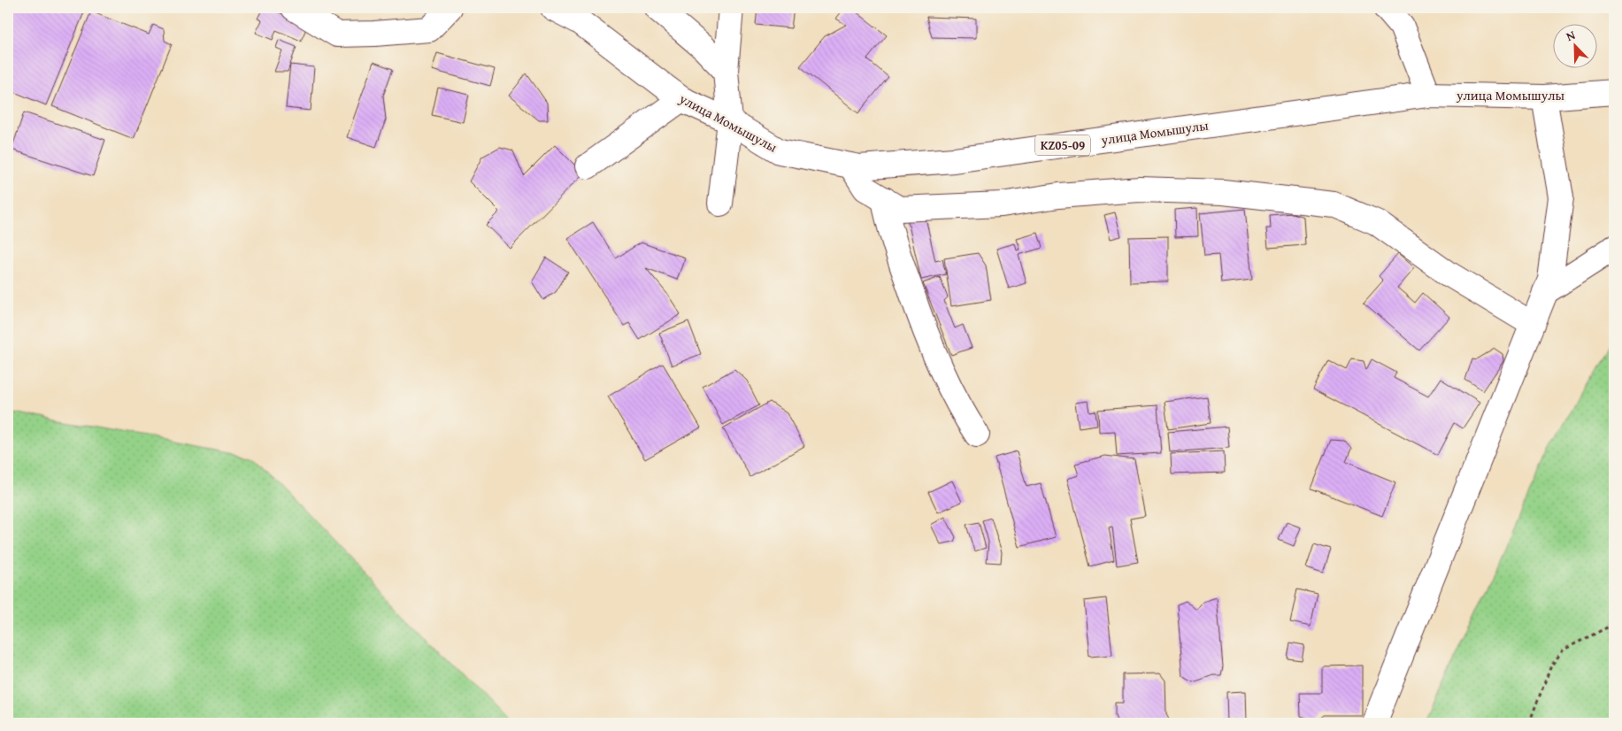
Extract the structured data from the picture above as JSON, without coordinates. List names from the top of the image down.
{
  "streets": {
    "street": ["улица Момышулы", "KZ05-09"]
  },
  "north": "top left"
}
